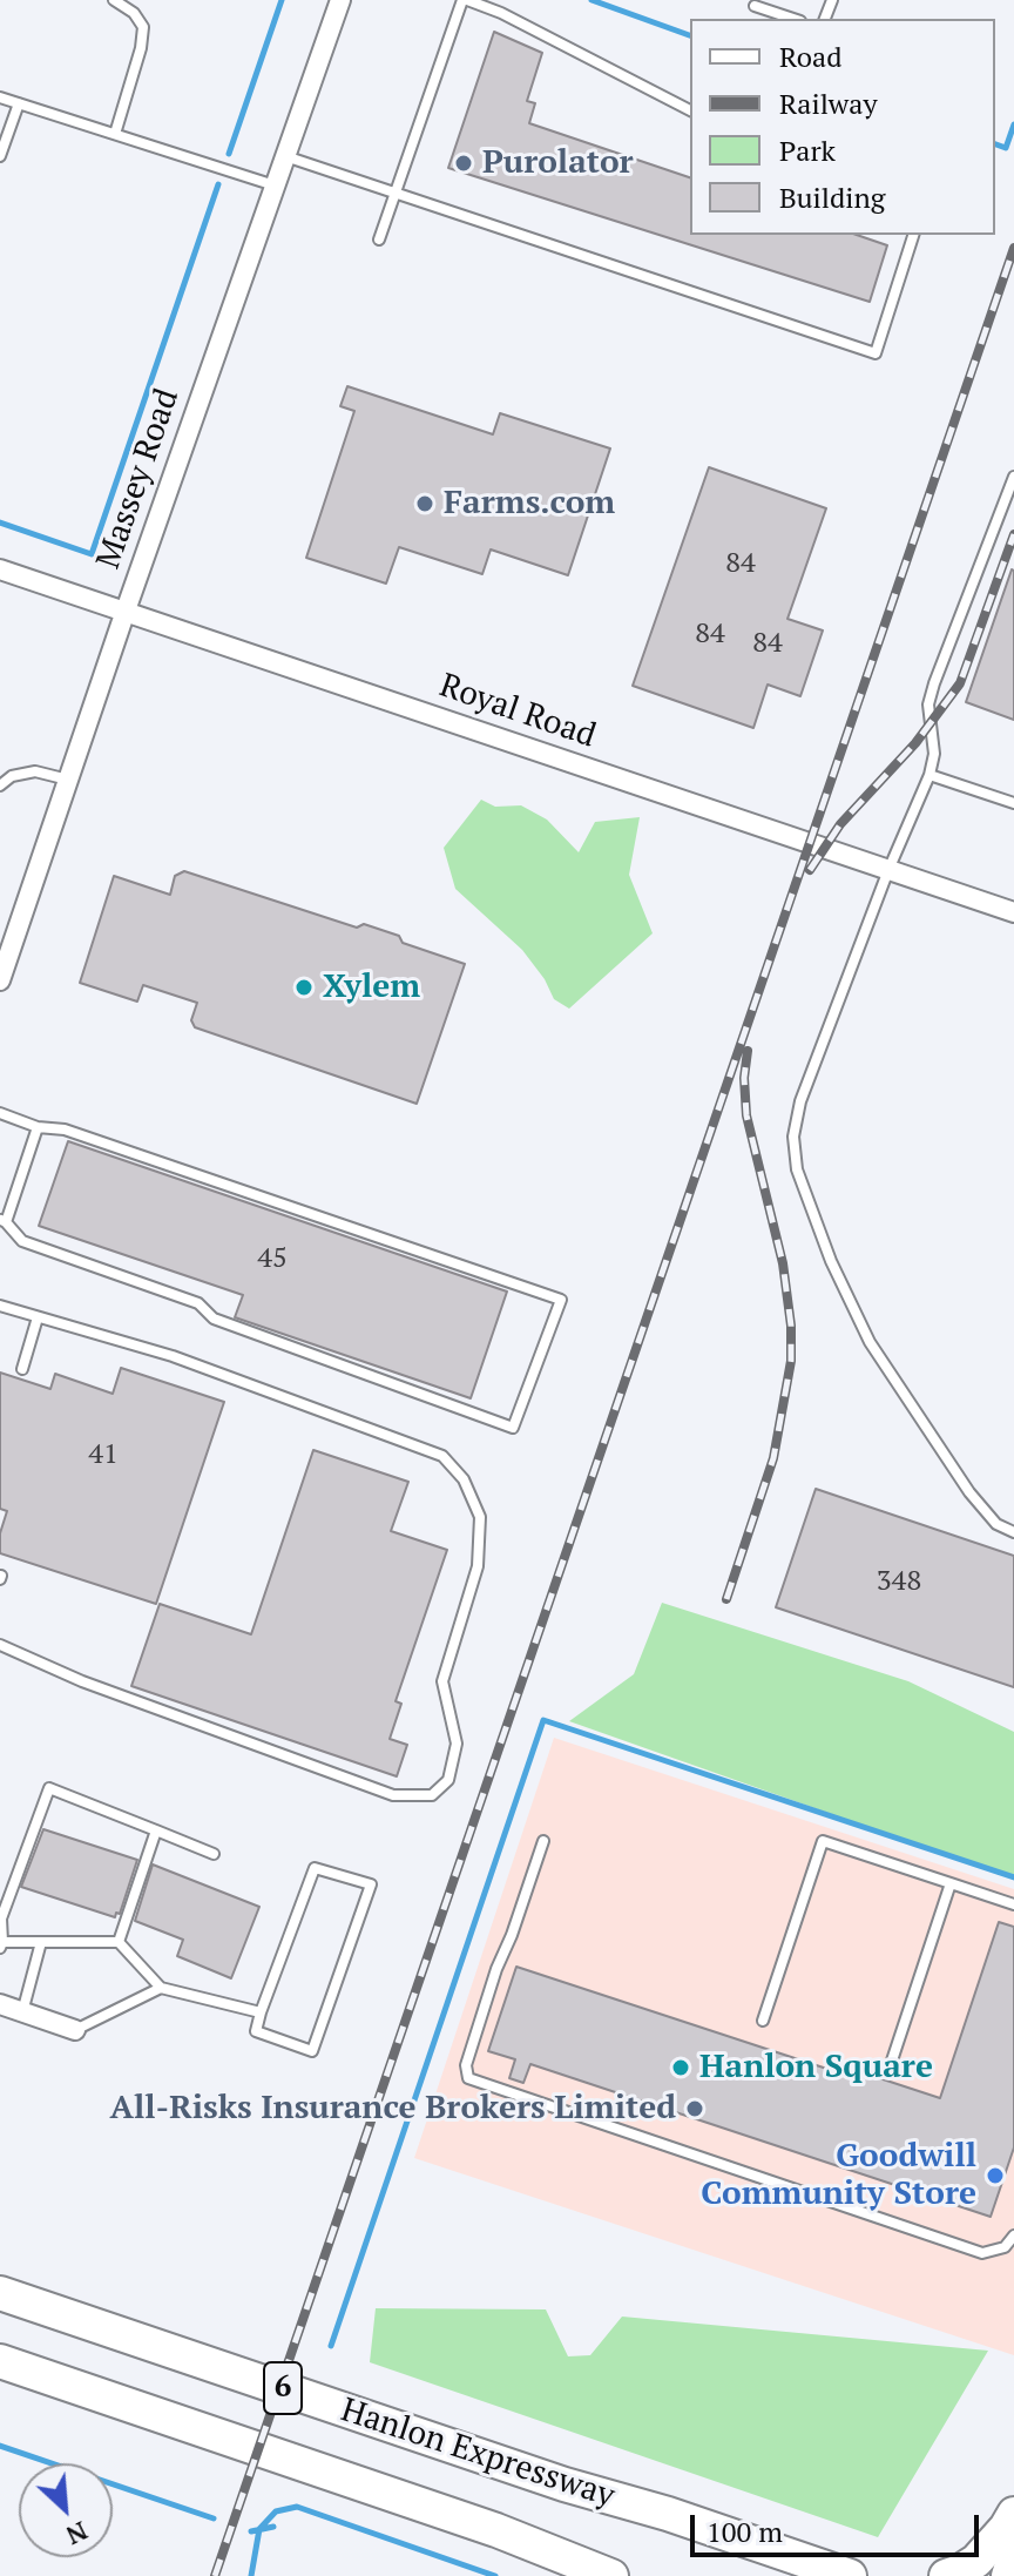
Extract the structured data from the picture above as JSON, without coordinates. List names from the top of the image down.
{
  "streets": {
    "highway": ["6", "Hanlon Expressway"],
    "street": ["Massey Road", "Royal Road"]
  },
  "crossings": [
    ["Massey Road", "Royal Road"]
  ],
  "places": [
    "Purolator",
    "Farms.com",
    "Xylem",
    "Hanlon Square",
    "All-Risks Insurance Brokers Limited",
    "Goodwill Community Store"
  ],
  "house_numbers": [
    "84",
    "84",
    "84",
    "45",
    "41",
    "348"
  ],
  "legend": [
    "Road",
    "Railway",
    "Park",
    "Building"
  ],
  "scale_bar": "100 m",
  "north": "bottom right"
}
